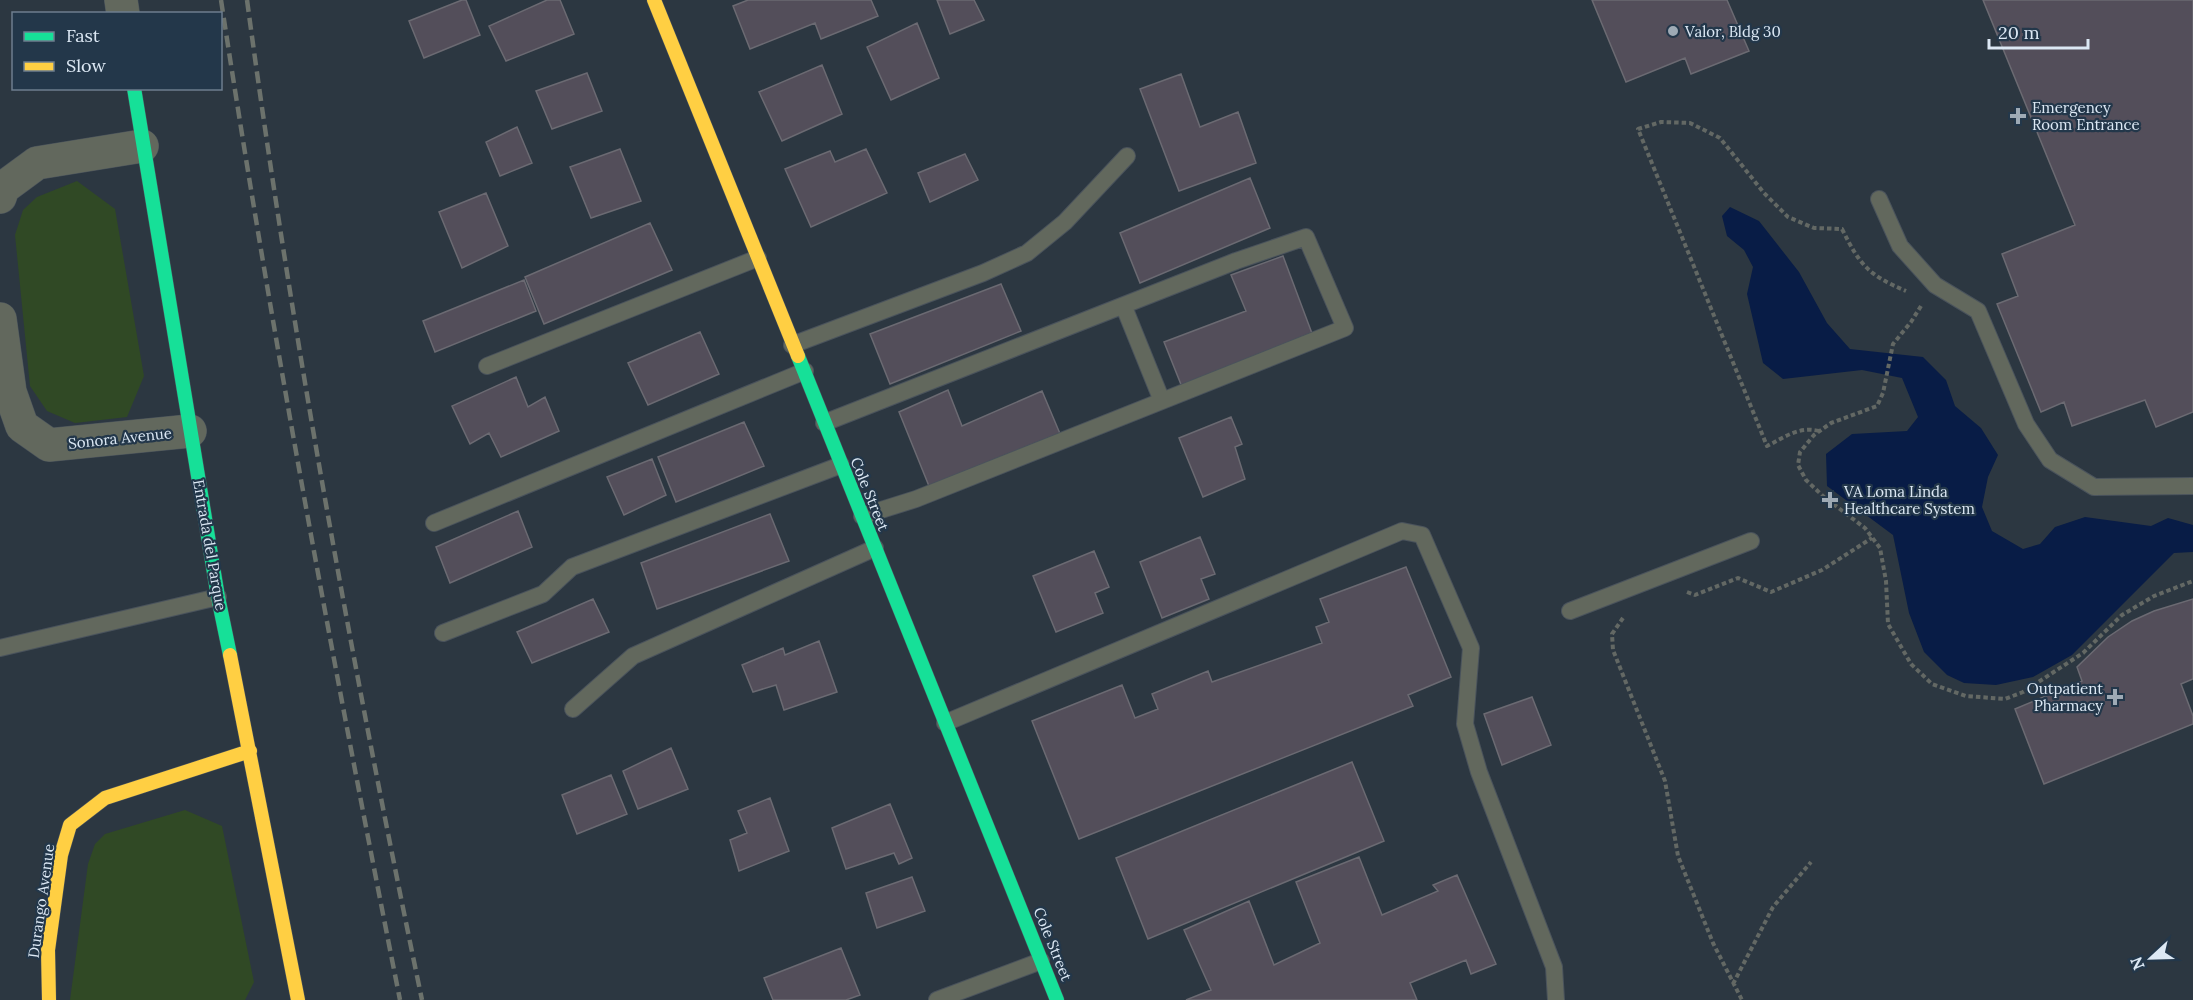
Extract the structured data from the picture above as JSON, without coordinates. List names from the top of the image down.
{
  "streets": {
    "street": [
      "Sonora Avenue",
      "Cole Street",
      "Entrada del Parque",
      "Durango Avenue"
    ]
  },
  "crossings": [
    ["Sonora Avenue", "Entrada del Parque"],
    ["Entrada del Parque", "Durango Avenue"]
  ],
  "places": {
    "other": ["Valor, Bldg 30"],
    "health": ["Emergency Room Entrance", "VA Loma Linda Healthcare System", "Outpatient Pharmacy"]
  },
  "legend": ["Fast", "Slow"],
  "scale_bar": "20 m",
  "north": "left"
}
